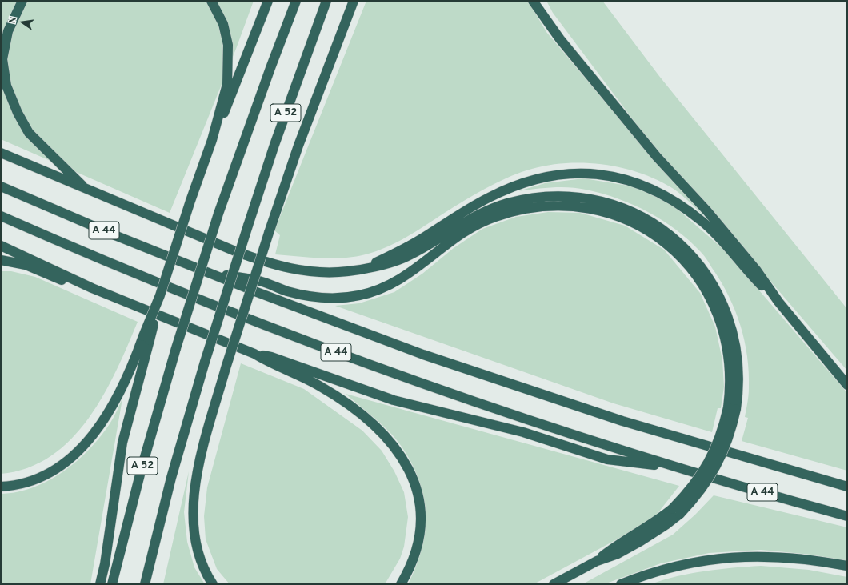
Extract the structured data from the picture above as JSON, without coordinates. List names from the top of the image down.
{
  "streets": {
    "highway": ["A 52", "A 44"]
  },
  "north": "left"
}
